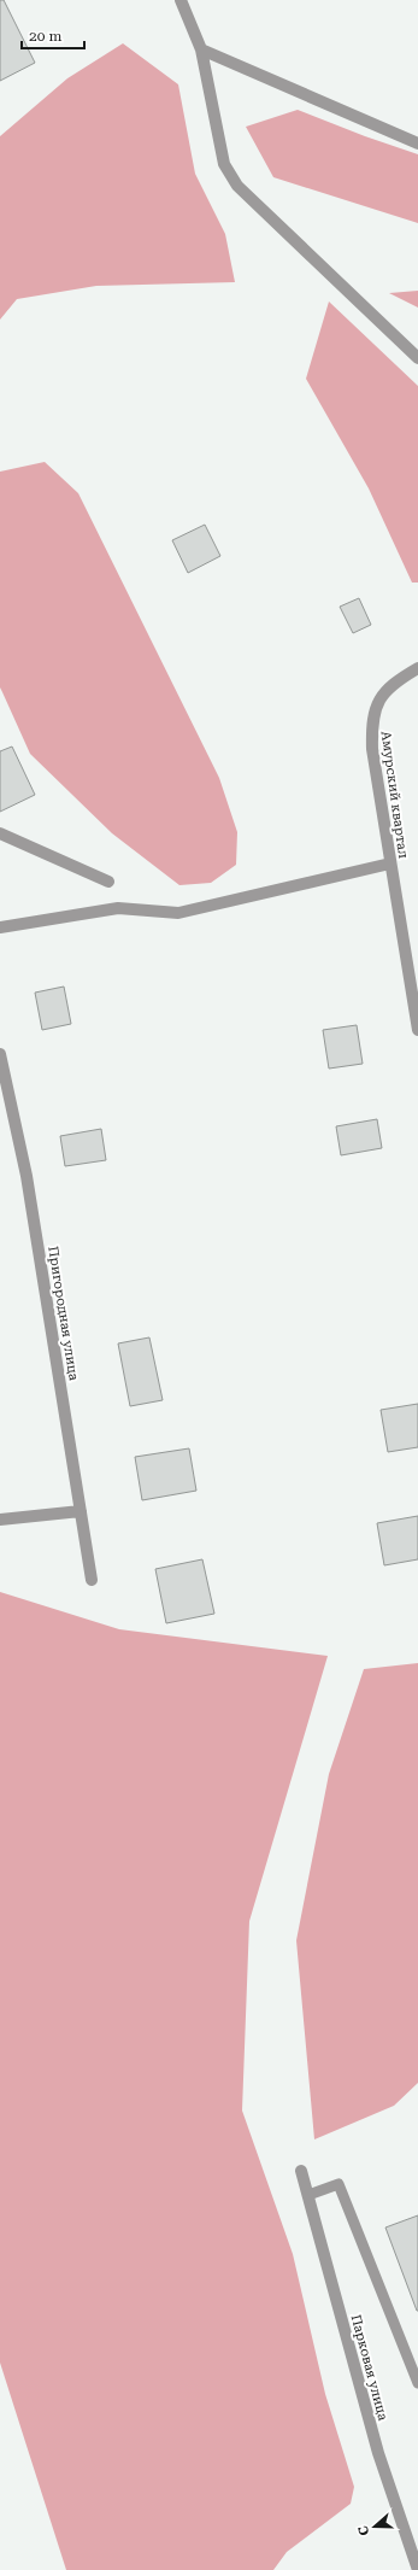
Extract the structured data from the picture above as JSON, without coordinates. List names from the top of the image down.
{
  "streets": {
    "street": ["Амурский квартал", "Пригородная улица", "Парковая улица"]
  },
  "scale_bar": "20 m",
  "north": "left"
}
